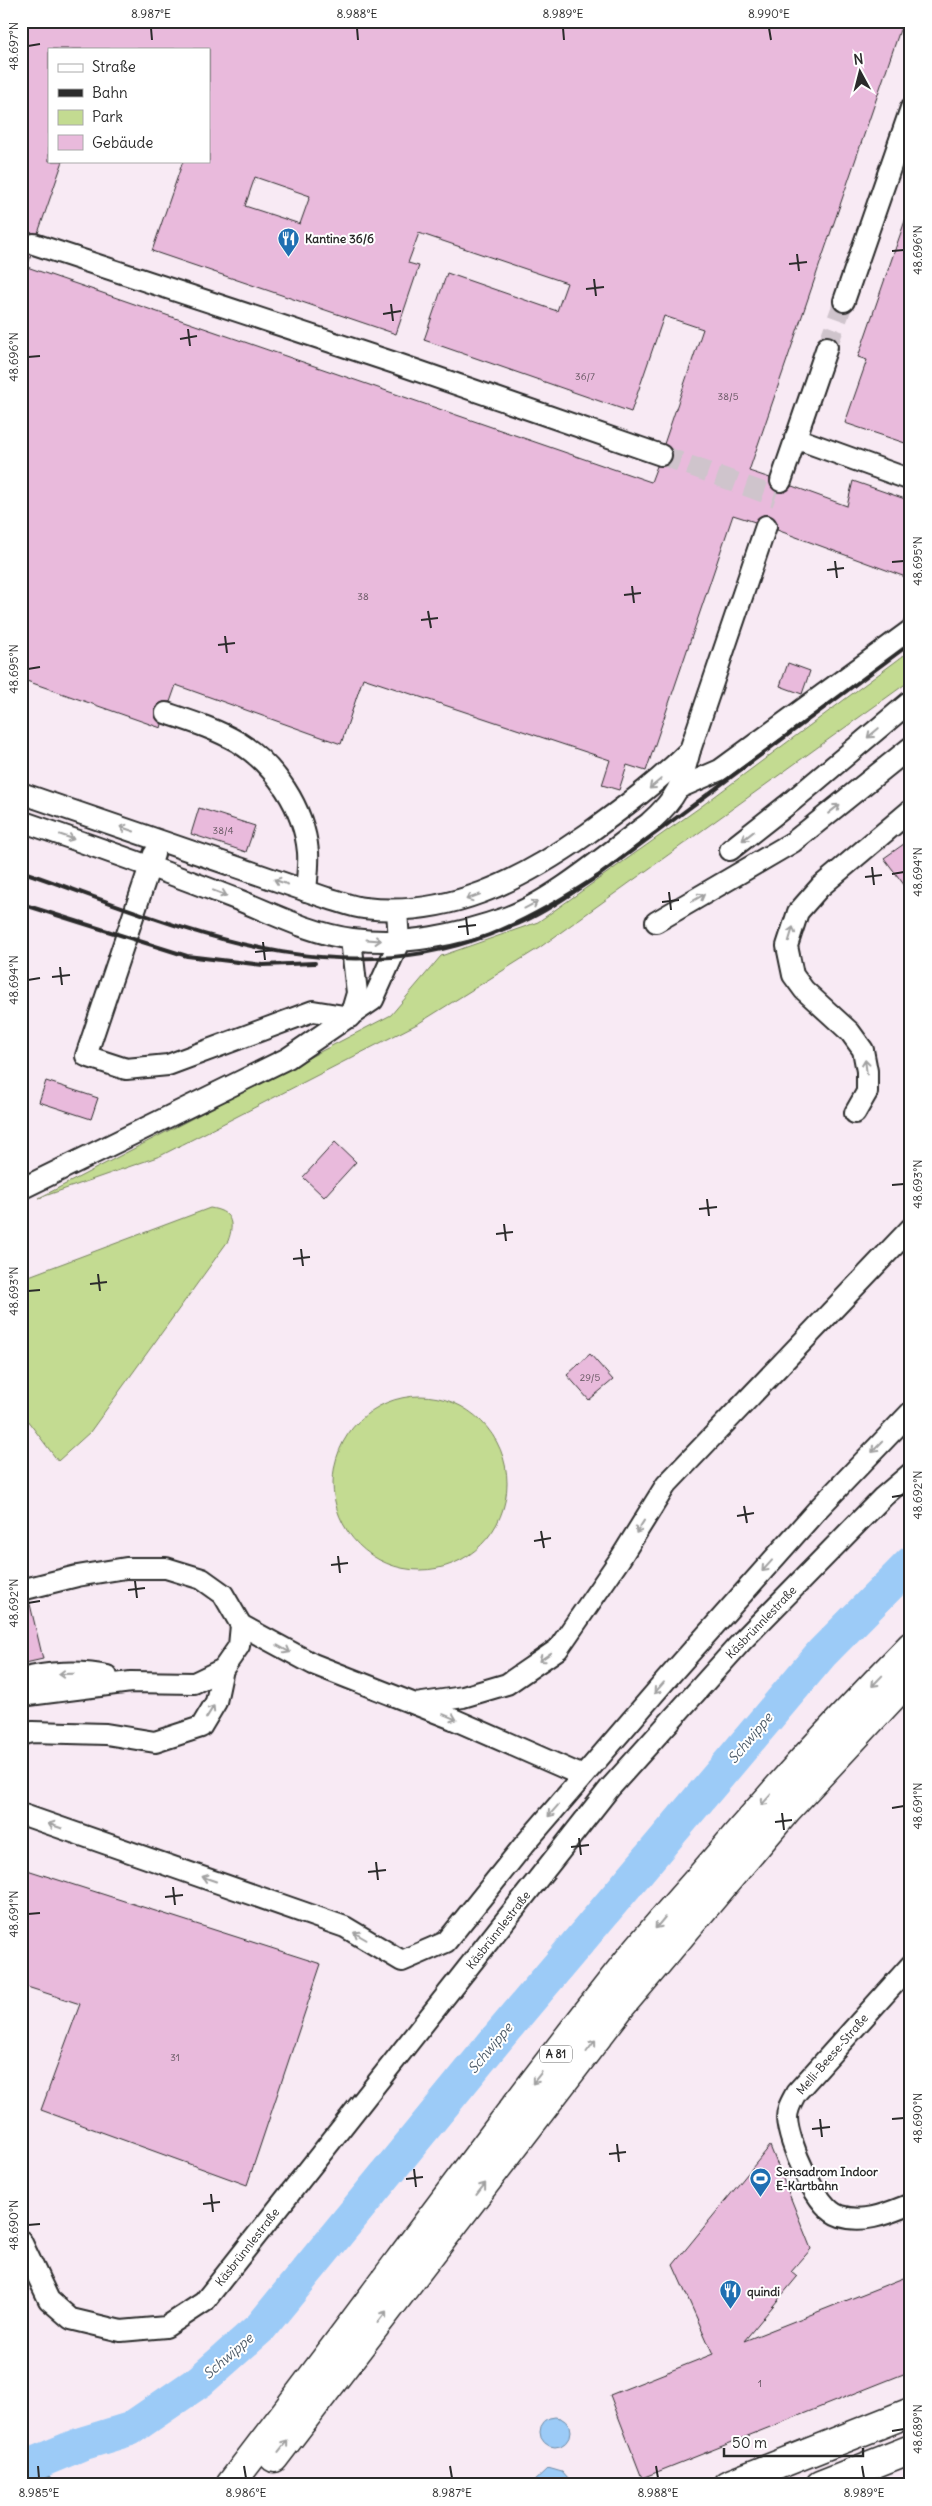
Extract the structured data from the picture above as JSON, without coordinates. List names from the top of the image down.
{
  "streets": {
    "main road": ["A 81"],
    "street": ["Käsbrünnlestraße", "Melli-Beese-Straße"]
  },
  "water": ["Schwippe"],
  "places": {
    "restaurant": ["Kantine 36/6", "quindi"],
    "sports": ["Sensadrom Indoor E-Kartbahn"]
  },
  "house_numbers": [
    "36/7",
    "38/5",
    "38",
    "38/4",
    "29/5",
    "31",
    "1"
  ],
  "legend": [
    "Straße",
    "Bahn",
    "Park",
    "Gebäude"
  ],
  "scale_bar": "50 m",
  "north": "top",
  "coordinates": [
    "8.987°E",
    "8.988°E",
    "8.989°E",
    "8.990°E",
    "48.697°N",
    "48.696°N",
    "48.695°N",
    "48.694°N",
    "48.693°N",
    "48.692°N",
    "48.691°N",
    "48.690°N",
    "48.689°N",
    "8.985°E",
    "8.986°E"
  ]
}
